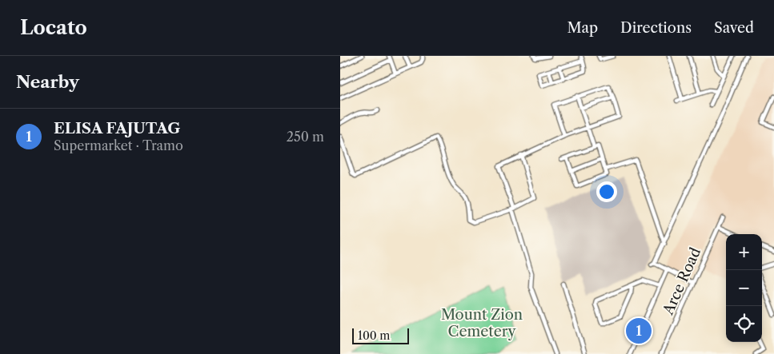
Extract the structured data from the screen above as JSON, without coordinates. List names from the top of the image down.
{
  "streets": {
    "street": ["Arce Road"]
  },
  "parks": ["Mount Zion Cemetery"],
  "scale_bar": "100 m",
  "page": {
    "header": "Locato",
    "nav": ["Map", "Directions", "Saved"],
    "heading": "Nearby",
    "list": [
      {
        "mark": "1",
        "name": "ELISA FAJUTAG",
        "note": "Supermarket · Tramo",
        "value": "250 m"
      }
    ],
    "map_buttons": ["+", "−"],
    "pins": "1",
    "scale": "100 m"
  }
}
